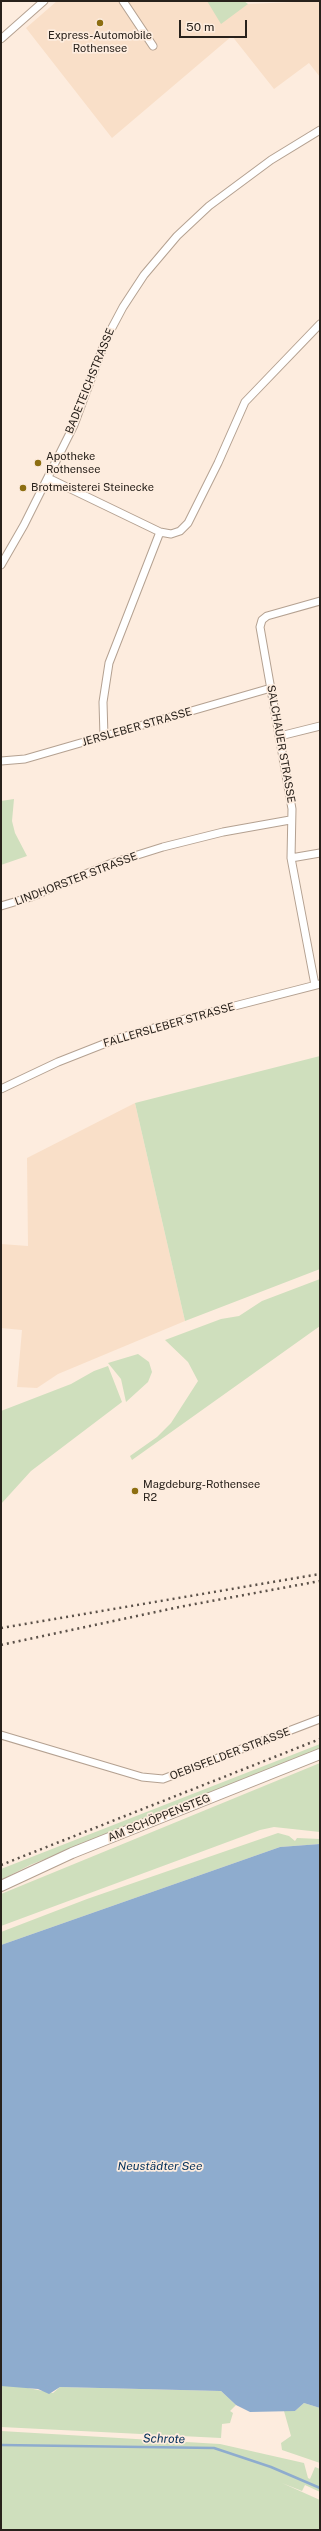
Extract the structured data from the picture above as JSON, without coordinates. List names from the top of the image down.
{
  "streets": {
    "street": [
      "BADETEICHSTRASSE",
      "JERSLEBER STRASSE",
      "SALCHAUER STRASSE",
      "LINDHORSTER STRASSE",
      "FALLERSLEBER STRASSE",
      "OEBISFELDER STRASSE",
      "AM SCHÖPPENSTEG"
    ]
  },
  "crossings": [
    ["JERSLEBER STRASSE", "SALCHAUER STRASSE"],
    ["SALCHAUER STRASSE", "LINDHORSTER STRASSE"],
    ["SALCHAUER STRASSE", "FALLERSLEBER STRASSE"]
  ],
  "water": ["Neustädter See", "Schrote"],
  "places": [
    "Express-Automobile Rothensee",
    "Apotheke Rothensee",
    "Brotmeisterei Steinecke",
    "Magdeburg-Rothensee R2"
  ],
  "scale_bar": "50 m"
}
